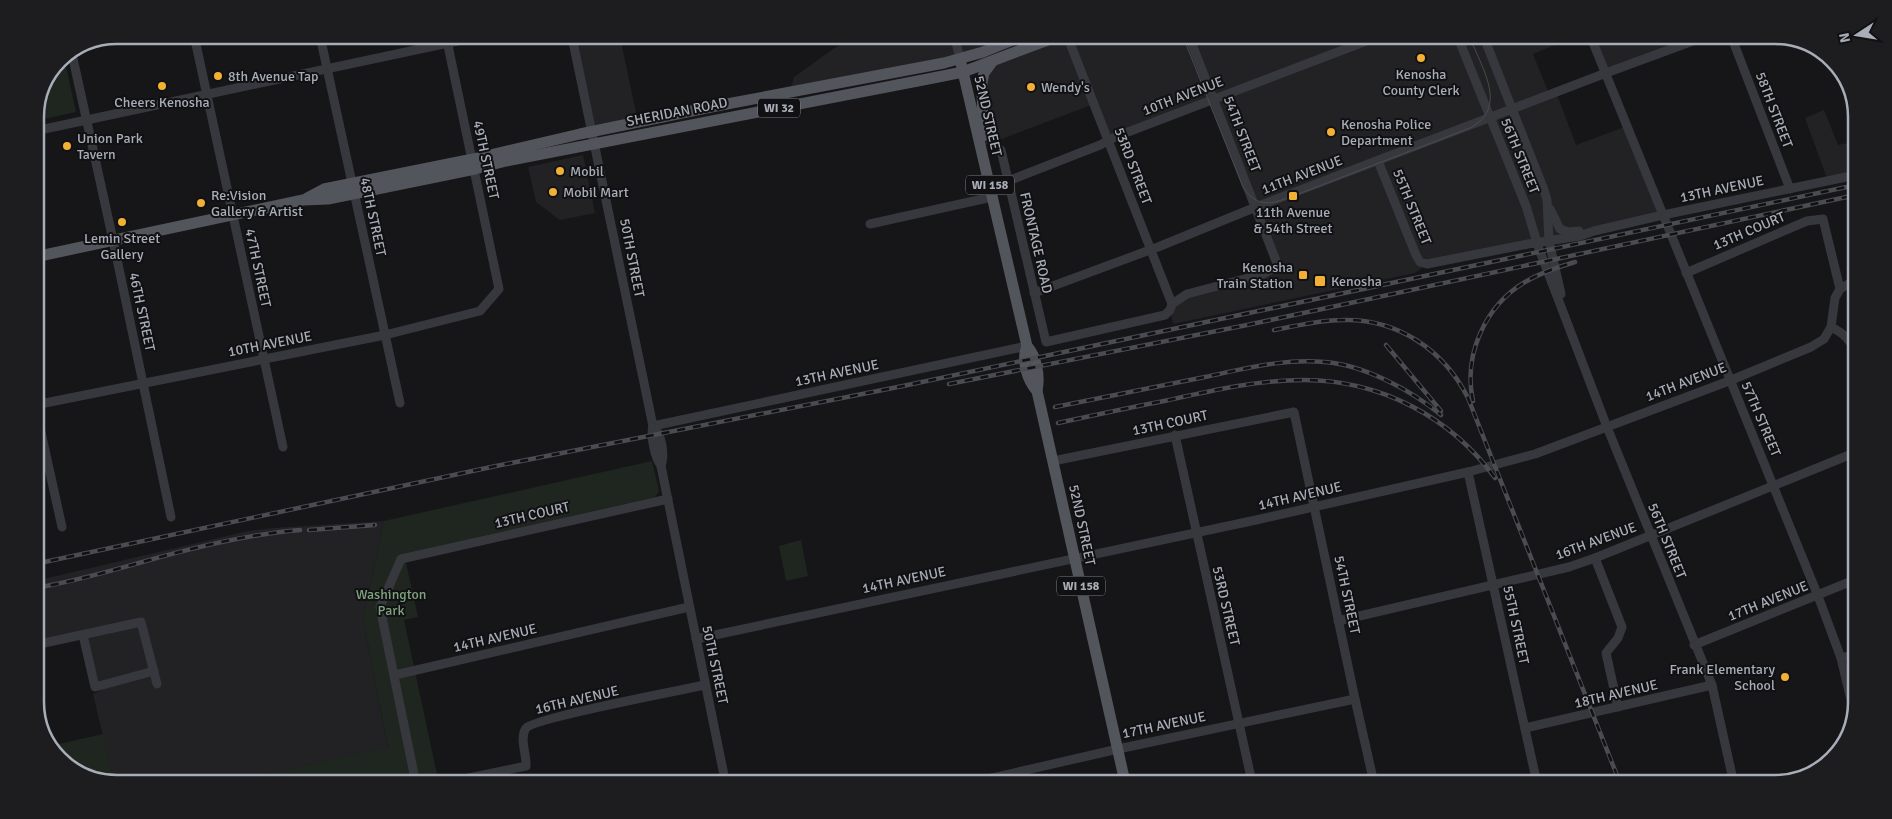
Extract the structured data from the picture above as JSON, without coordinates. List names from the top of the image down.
{
  "streets": {
    "main road": [
      "WI 32",
      "SHERIDAN ROAD",
      "52ND STREET",
      "WI 158"
    ],
    "street": [
      "10TH AVENUE",
      "58TH STREET",
      "54TH STREET",
      "56TH STREET",
      "49TH STREET",
      "53RD STREET",
      "11TH AVENUE",
      "13TH AVENUE",
      "55TH STREET",
      "48TH STREET",
      "13TH COURT",
      "FRONTAGE ROAD",
      "50TH STREET",
      "47TH STREET",
      "46TH STREET",
      "14TH AVENUE",
      "57TH STREET",
      "16TH AVENUE",
      "17TH AVENUE",
      "18TH AVENUE"
    ]
  },
  "crossings": [
    ["10TH AVENUE", "54TH STREET"],
    ["10TH AVENUE", "49TH STREET"],
    ["10TH AVENUE", "53RD STREET"],
    ["10TH AVENUE", "48TH STREET"],
    ["10TH AVENUE", "FRONTAGE ROAD"],
    ["10TH AVENUE", "47TH STREET"],
    ["10TH AVENUE", "46TH STREET"],
    ["58TH STREET", "13TH AVENUE"],
    ["SHERIDAN ROAD", "52ND STREET"],
    ["SHERIDAN ROAD", "49TH STREET"],
    ["SHERIDAN ROAD", "48TH STREET"],
    ["SHERIDAN ROAD", "50TH STREET"],
    ["SHERIDAN ROAD", "47TH STREET"],
    ["SHERIDAN ROAD", "46TH STREET"],
    ["52ND STREET", "13TH AVENUE"],
    ["52ND STREET", "13TH COURT"],
    ["52ND STREET", "14TH AVENUE"],
    ["52ND STREET", "17TH AVENUE"],
    ["54TH STREET", "53RD STREET"],
    ["54TH STREET", "11TH AVENUE"],
    ["54TH STREET", "13TH COURT"],
    ["54TH STREET", "FRONTAGE ROAD"],
    ["54TH STREET", "14TH AVENUE"],
    ["54TH STREET", "16TH AVENUE"],
    ["54TH STREET", "17TH AVENUE"],
    ["56TH STREET", "11TH AVENUE"],
    ["56TH STREET", "13TH AVENUE"],
    ["56TH STREET", "14TH AVENUE"],
    ["56TH STREET", "16TH AVENUE"],
    ["56TH STREET", "17TH AVENUE"],
    ["56TH STREET", "18TH AVENUE"],
    ["53RD STREET", "11TH AVENUE"],
    ["53RD STREET", "13TH COURT"],
    ["53RD STREET", "FRONTAGE ROAD"],
    ["53RD STREET", "14TH AVENUE"],
    ["53RD STREET", "17TH AVENUE"],
    ["11TH AVENUE", "55TH STREET"],
    ["11TH AVENUE", "FRONTAGE ROAD"],
    ["11TH AVENUE", "57TH STREET"],
    ["13TH AVENUE", "55TH STREET"],
    ["13TH AVENUE", "50TH STREET"],
    ["13TH AVENUE", "57TH STREET"],
    ["55TH STREET", "14TH AVENUE"],
    ["55TH STREET", "16TH AVENUE"],
    ["55TH STREET", "18TH AVENUE"],
    ["13TH COURT", "50TH STREET"],
    ["13TH COURT", "14TH AVENUE"],
    ["13TH COURT", "57TH STREET"],
    ["50TH STREET", "14TH AVENUE"],
    ["50TH STREET", "16TH AVENUE"],
    ["14TH AVENUE", "57TH STREET"],
    ["57TH STREET", "16TH AVENUE"],
    ["57TH STREET", "17TH AVENUE"]
  ],
  "parks": ["Washington Park"],
  "places": {
    "other": [
      "Kenosha County Clerk",
      "8th Avenue Tap",
      "Cheers Kenosha",
      "Wendy's",
      "Kenosha Police Department",
      "Union Park Tavern",
      "Mobil",
      "Mobil Mart",
      "Re:Vision Gallery & Artist",
      "Lemin Street Gallery",
      "Frank Elementary School"
    ],
    "transit": ["11th Avenue & 54th Street", "Kenosha Train Station", "Kenosha"]
  },
  "north": "left"
}
